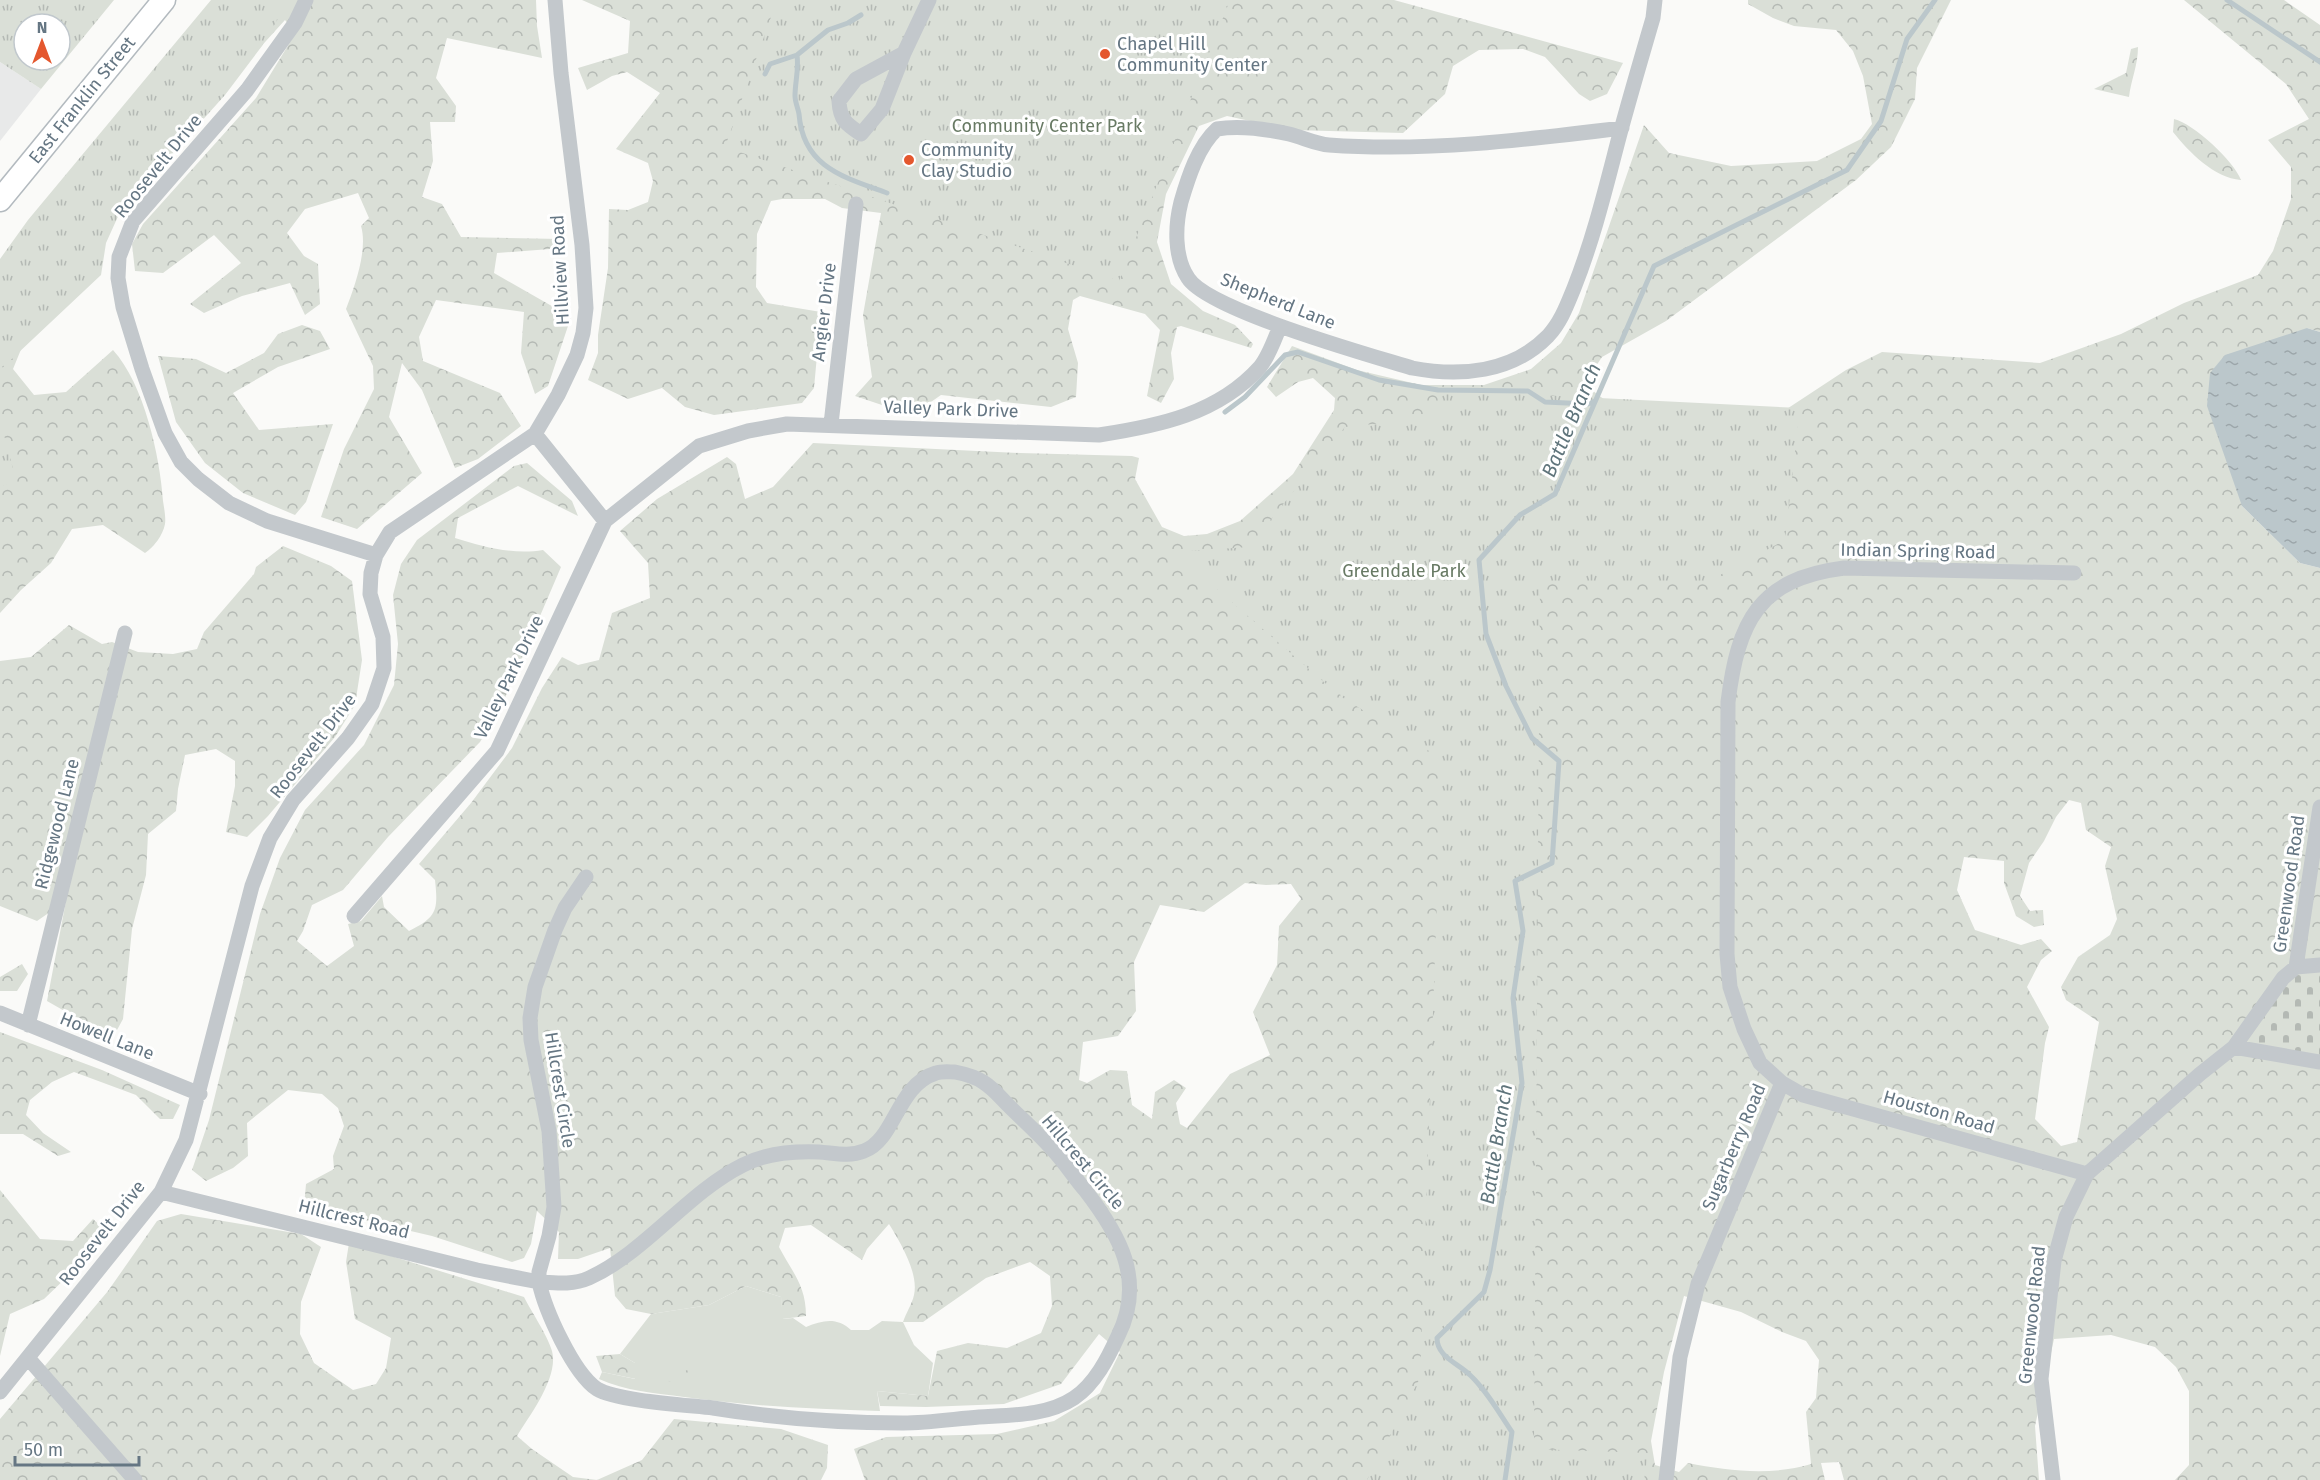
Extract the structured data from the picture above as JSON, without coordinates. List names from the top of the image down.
{
  "streets": {
    "main road": ["East Franklin Street"],
    "street": [
      "Roosevelt Drive",
      "Hillview Road",
      "Shepherd Lane",
      "Angier Drive",
      "Valley Park Drive",
      "Indian Spring Road",
      "Ridgewood Lane",
      "Greenwood Road",
      "Howell Lane",
      "Hillcrest Circle",
      "Houston Road",
      "Sugarberry Road",
      "Hillcrest Road"
    ]
  },
  "crossings": [
    ["Roosevelt Drive", "Hillview Road"],
    ["Roosevelt Drive", "Howell Lane"],
    ["Roosevelt Drive", "Hillcrest Road"],
    ["Shepherd Lane", "Valley Park Drive"],
    ["Angier Drive", "Valley Park Drive"],
    ["Indian Spring Road", "Sugarberry Road"],
    ["Ridgewood Lane", "Howell Lane"],
    ["Greenwood Road", "Houston Road"],
    ["Hillcrest Circle", "Hillcrest Road"],
    ["Houston Road", "Sugarberry Road"]
  ],
  "water": ["Battle Branch"],
  "parks": ["Community Center Park", "Greendale Park"],
  "places": ["Chapel Hill Community Center", "Community Clay Studio"],
  "scale_bar": "50 m",
  "north": "top"
}
